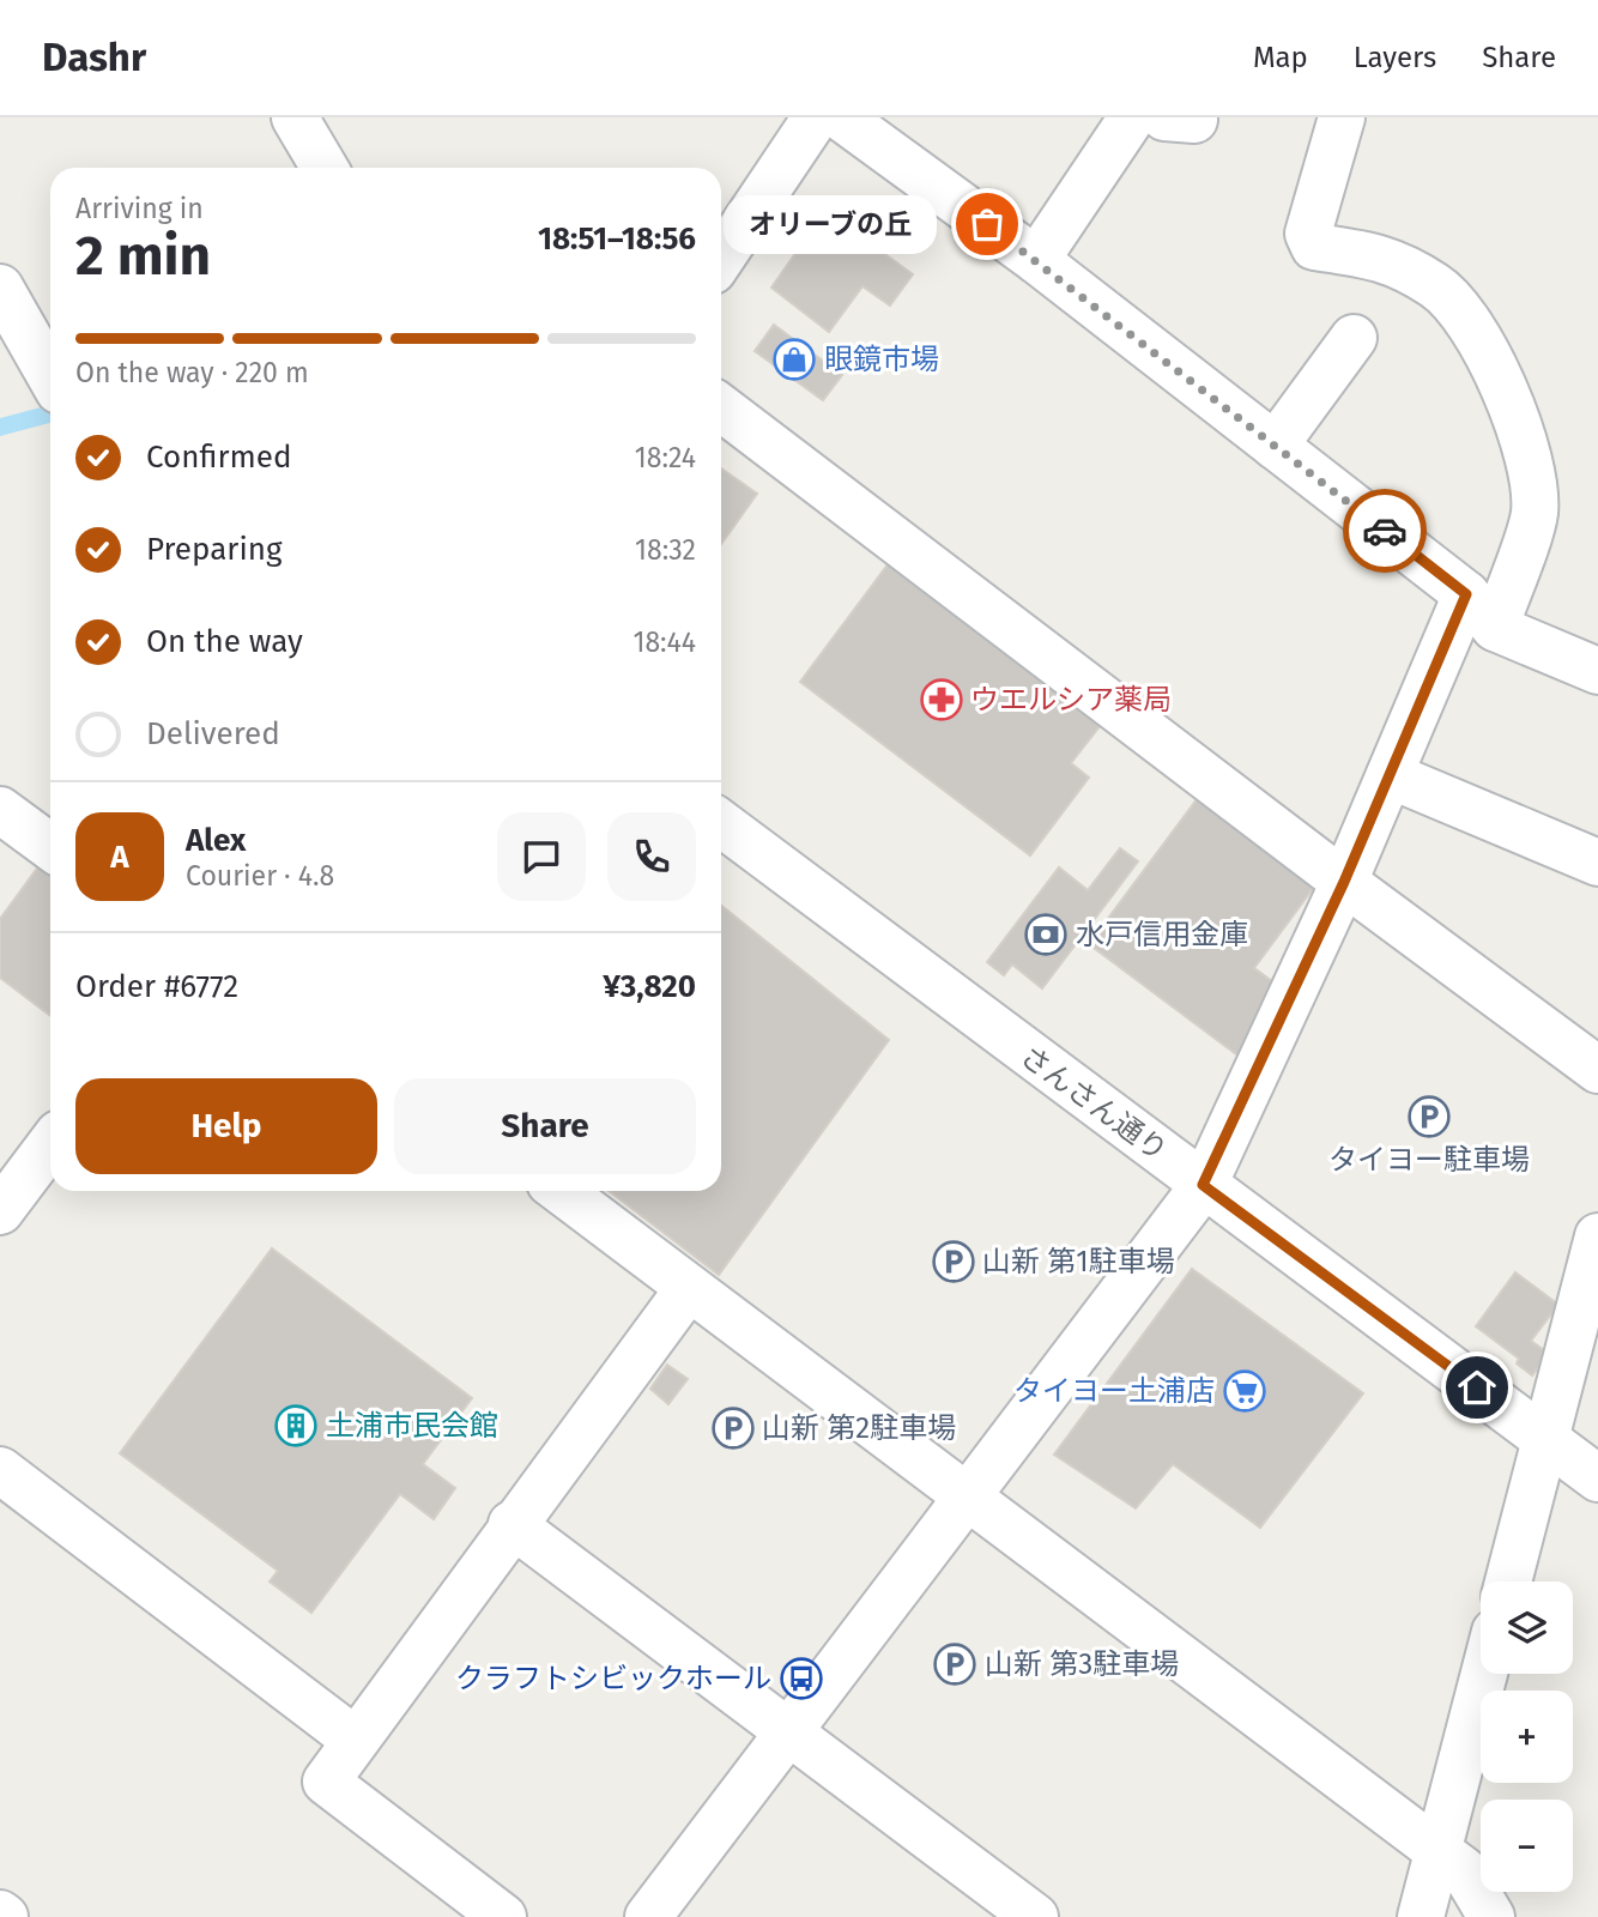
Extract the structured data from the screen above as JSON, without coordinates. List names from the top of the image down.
{
  "streets": {
    "street": ["さんさん通り"]
  },
  "places": {
    "other": ["オリーブの丘"],
    "shop": ["眼鏡市場"],
    "pharmacy": ["ウエルシア薬局"],
    "bank": ["水戸信用金庫"],
    "parking": [
      "タイヨー駐車場",
      "山新 第1駐車場",
      "山新 第2駐車場",
      "山新 第3駐車場"
    ],
    "supermarket": ["タイヨー土浦店"],
    "building": ["土浦市民会館"],
    "bus stop": ["クラフトシビックホール"]
  },
  "page": {
    "header": "Dashr",
    "nav": ["Map", "Layers", "Share"],
    "heading": ["2 min", "Arriving in", "18:51–18:56"],
    "panel": [
      "Alex",
      "Courier · 4.8",
      "Order #6772",
      "¥3,820"
    ],
    "bubble": "オリーブの丘",
    "bar": "On the way · 220 m",
    "list": [
      ["Confirmed", "18:24"],
      ["Preparing", "18:32"],
      ["On the way", "18:44"],
      "Delivered"
    ],
    "round": "A",
    "buttons": ["Help", "Share"],
    "map_buttons": ["+", "−"]
  }
}
